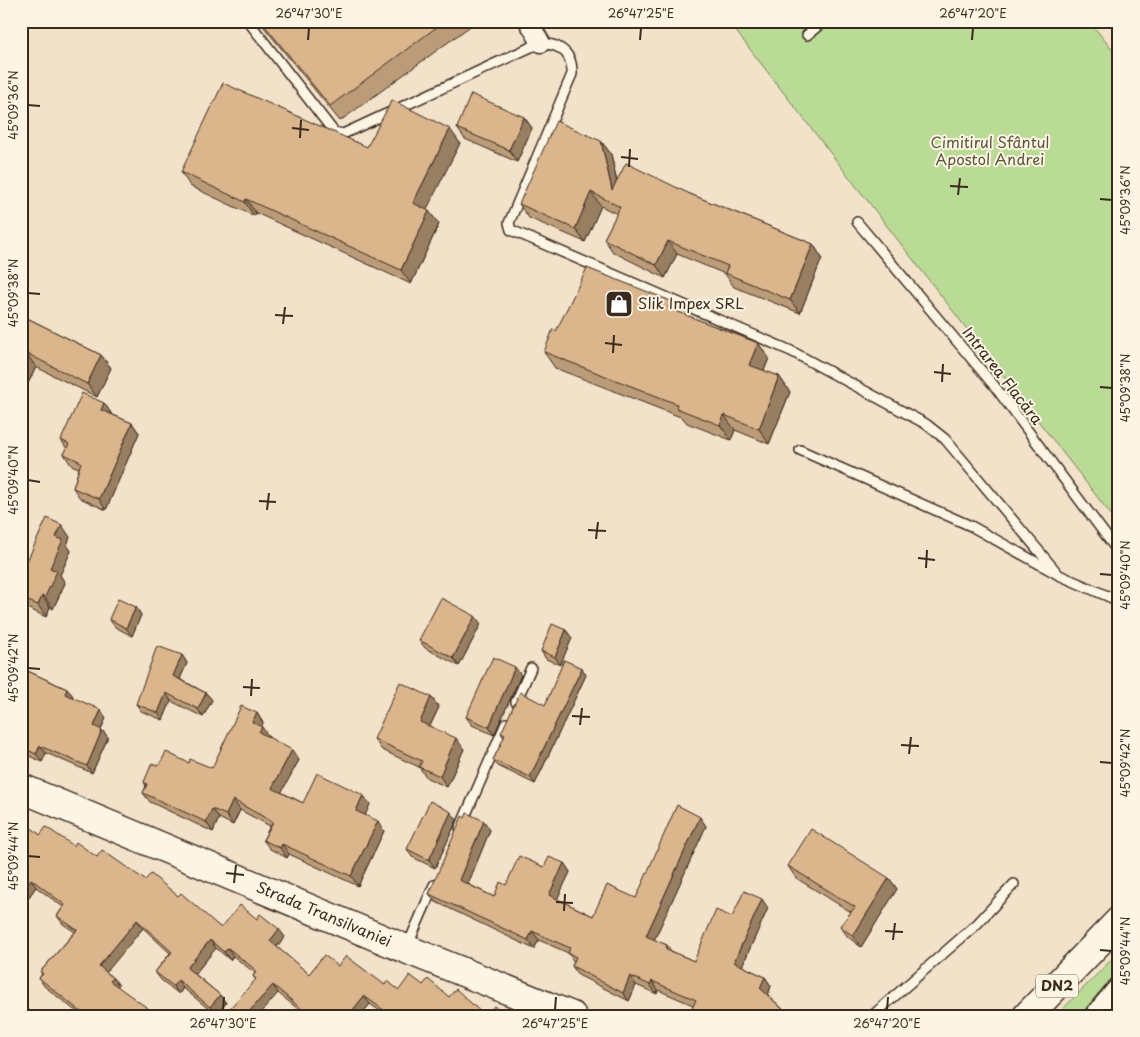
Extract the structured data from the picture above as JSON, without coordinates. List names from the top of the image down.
{
  "streets": {
    "main road": ["Strada Transilvaniei", "DN2"],
    "lane": ["Intrarea Flacăra"]
  },
  "parks": ["Cimitirul Sfântul Apostol Andrei"],
  "places": {
    "shop": ["Slik Impex SRL"]
  },
  "coordinates": [
    "26°47'30\"E",
    "26°47'25\"E",
    "26°47'20\"E",
    "45°09'36\"N",
    "45°09'38\"N",
    "45°09'40\"N",
    "45°09'42\"N",
    "45°09'44\"N"
  ]
}
